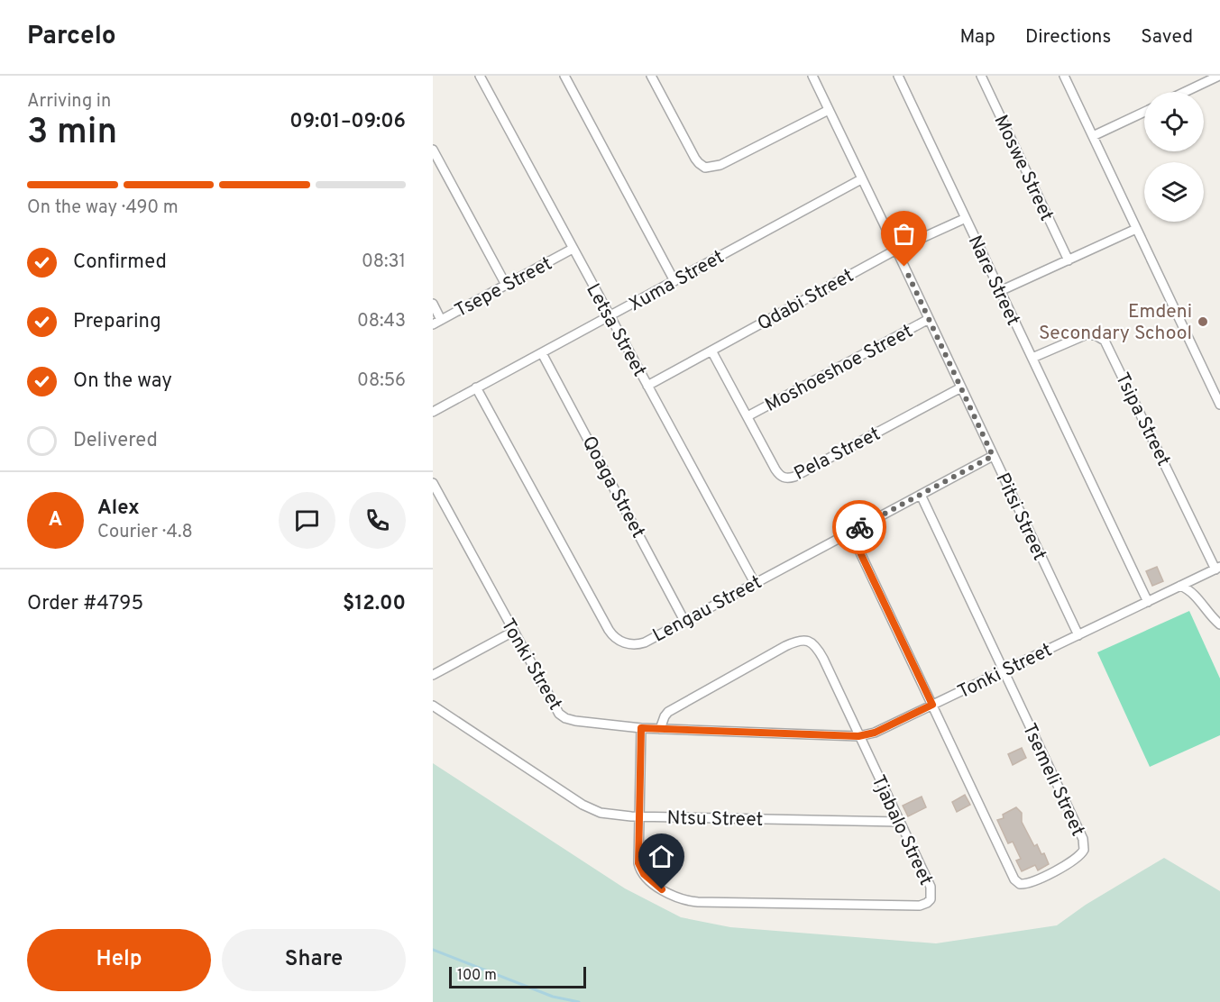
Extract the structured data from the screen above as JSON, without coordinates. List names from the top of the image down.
{
  "streets": {
    "street": [
      "Moswe Street",
      "Xuma Street",
      "Nare Street",
      "Tsepe Street",
      "Qdabi Street",
      "Letsa Street",
      "Moshoeshoe Street",
      "Tsipa Street",
      "Pela Street",
      "Qoaga Street",
      "Pitsi Street",
      "Lengau Street",
      "Tonki Street",
      "Tsemeli Street",
      "Ntsu Street",
      "Tjabalo Street"
    ]
  },
  "crossings": [
    ["Xuma Street", "Letsa Street"],
    ["Xuma Street", "Qoaga Street"],
    ["Xuma Street", "Pitsi Street"],
    ["Xuma Street", "Lengau Street"],
    ["Nare Street", "Qdabi Street"],
    ["Nare Street", "Tsipa Street"],
    ["Nare Street", "Tonki Street"],
    ["Tsepe Street", "Letsa Street"],
    ["Qdabi Street", "Letsa Street"],
    ["Qdabi Street", "Pela Street"],
    ["Qdabi Street", "Pitsi Street"],
    ["Letsa Street", "Lengau Street"],
    ["Moshoeshoe Street", "Pela Street"],
    ["Moshoeshoe Street", "Pitsi Street"],
    ["Tsipa Street", "Tonki Street"],
    ["Pela Street", "Pitsi Street"],
    ["Qoaga Street", "Lengau Street"],
    ["Pitsi Street", "Lengau Street"],
    ["Pitsi Street", "Tonki Street"],
    ["Lengau Street", "Tsemeli Street"],
    ["Tonki Street", "Tsemeli Street"],
    ["Tonki Street", "Tjabalo Street"],
    ["Ntsu Street", "Tjabalo Street"]
  ],
  "places": ["Emdeni Secondary School"],
  "scale_bar": "100 m",
  "page": {
    "header": "Parcelo",
    "nav": ["Map", "Directions", "Saved"],
    "heading": ["3 min", "Arriving in", "09:01–09:06"],
    "panel": [
      "Alex",
      "Courier · 4.8",
      "Order #4795",
      "$12.00"
    ],
    "bar": "On the way · 490 m",
    "list": [
      ["Confirmed", "08:31"],
      ["Preparing", "08:43"],
      ["On the way", "08:56"],
      "Delivered"
    ],
    "round": "A",
    "buttons": ["Help", "Share"],
    "scale": "100 m"
  }
}
